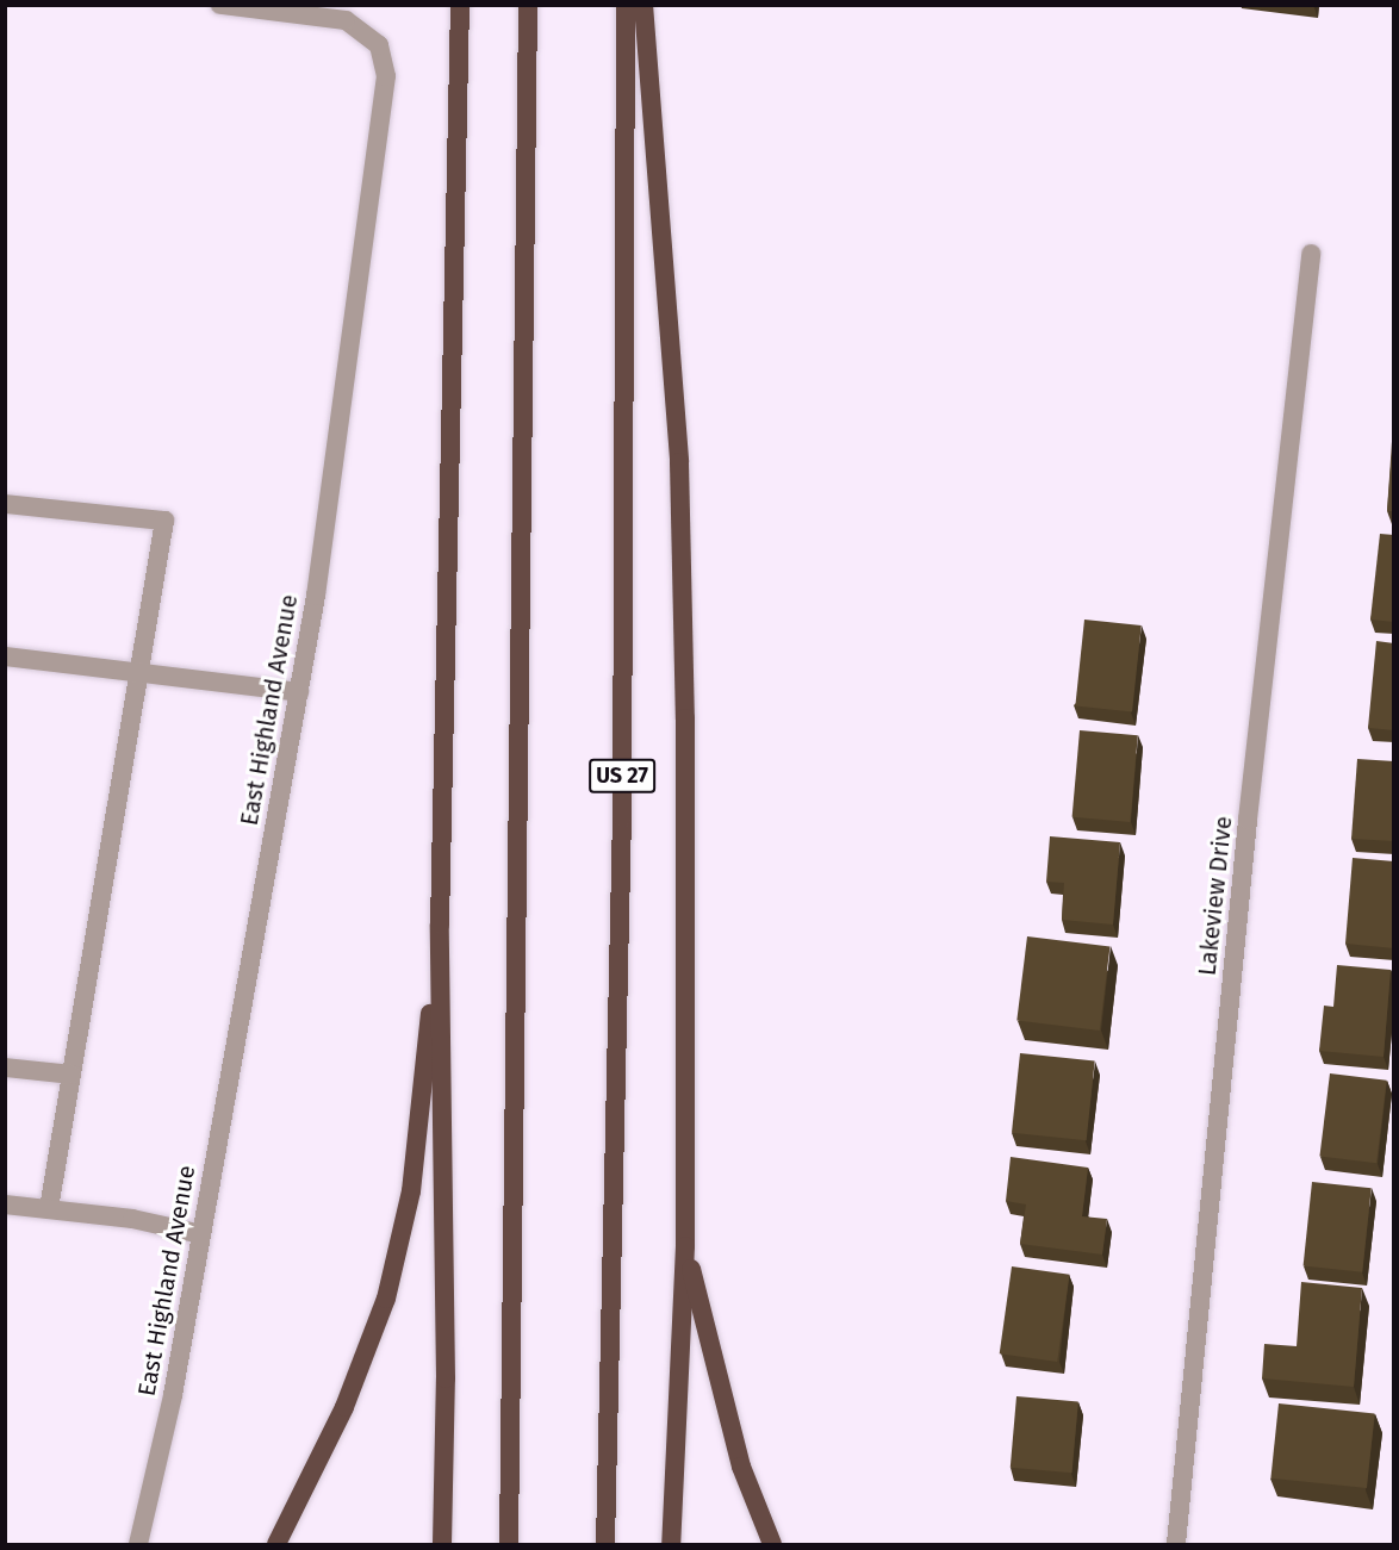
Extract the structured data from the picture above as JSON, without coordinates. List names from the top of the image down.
{
  "streets": {
    "highway": ["US 27"],
    "street": ["East Highland Avenue", "Lakeview Drive"]
  }
}
